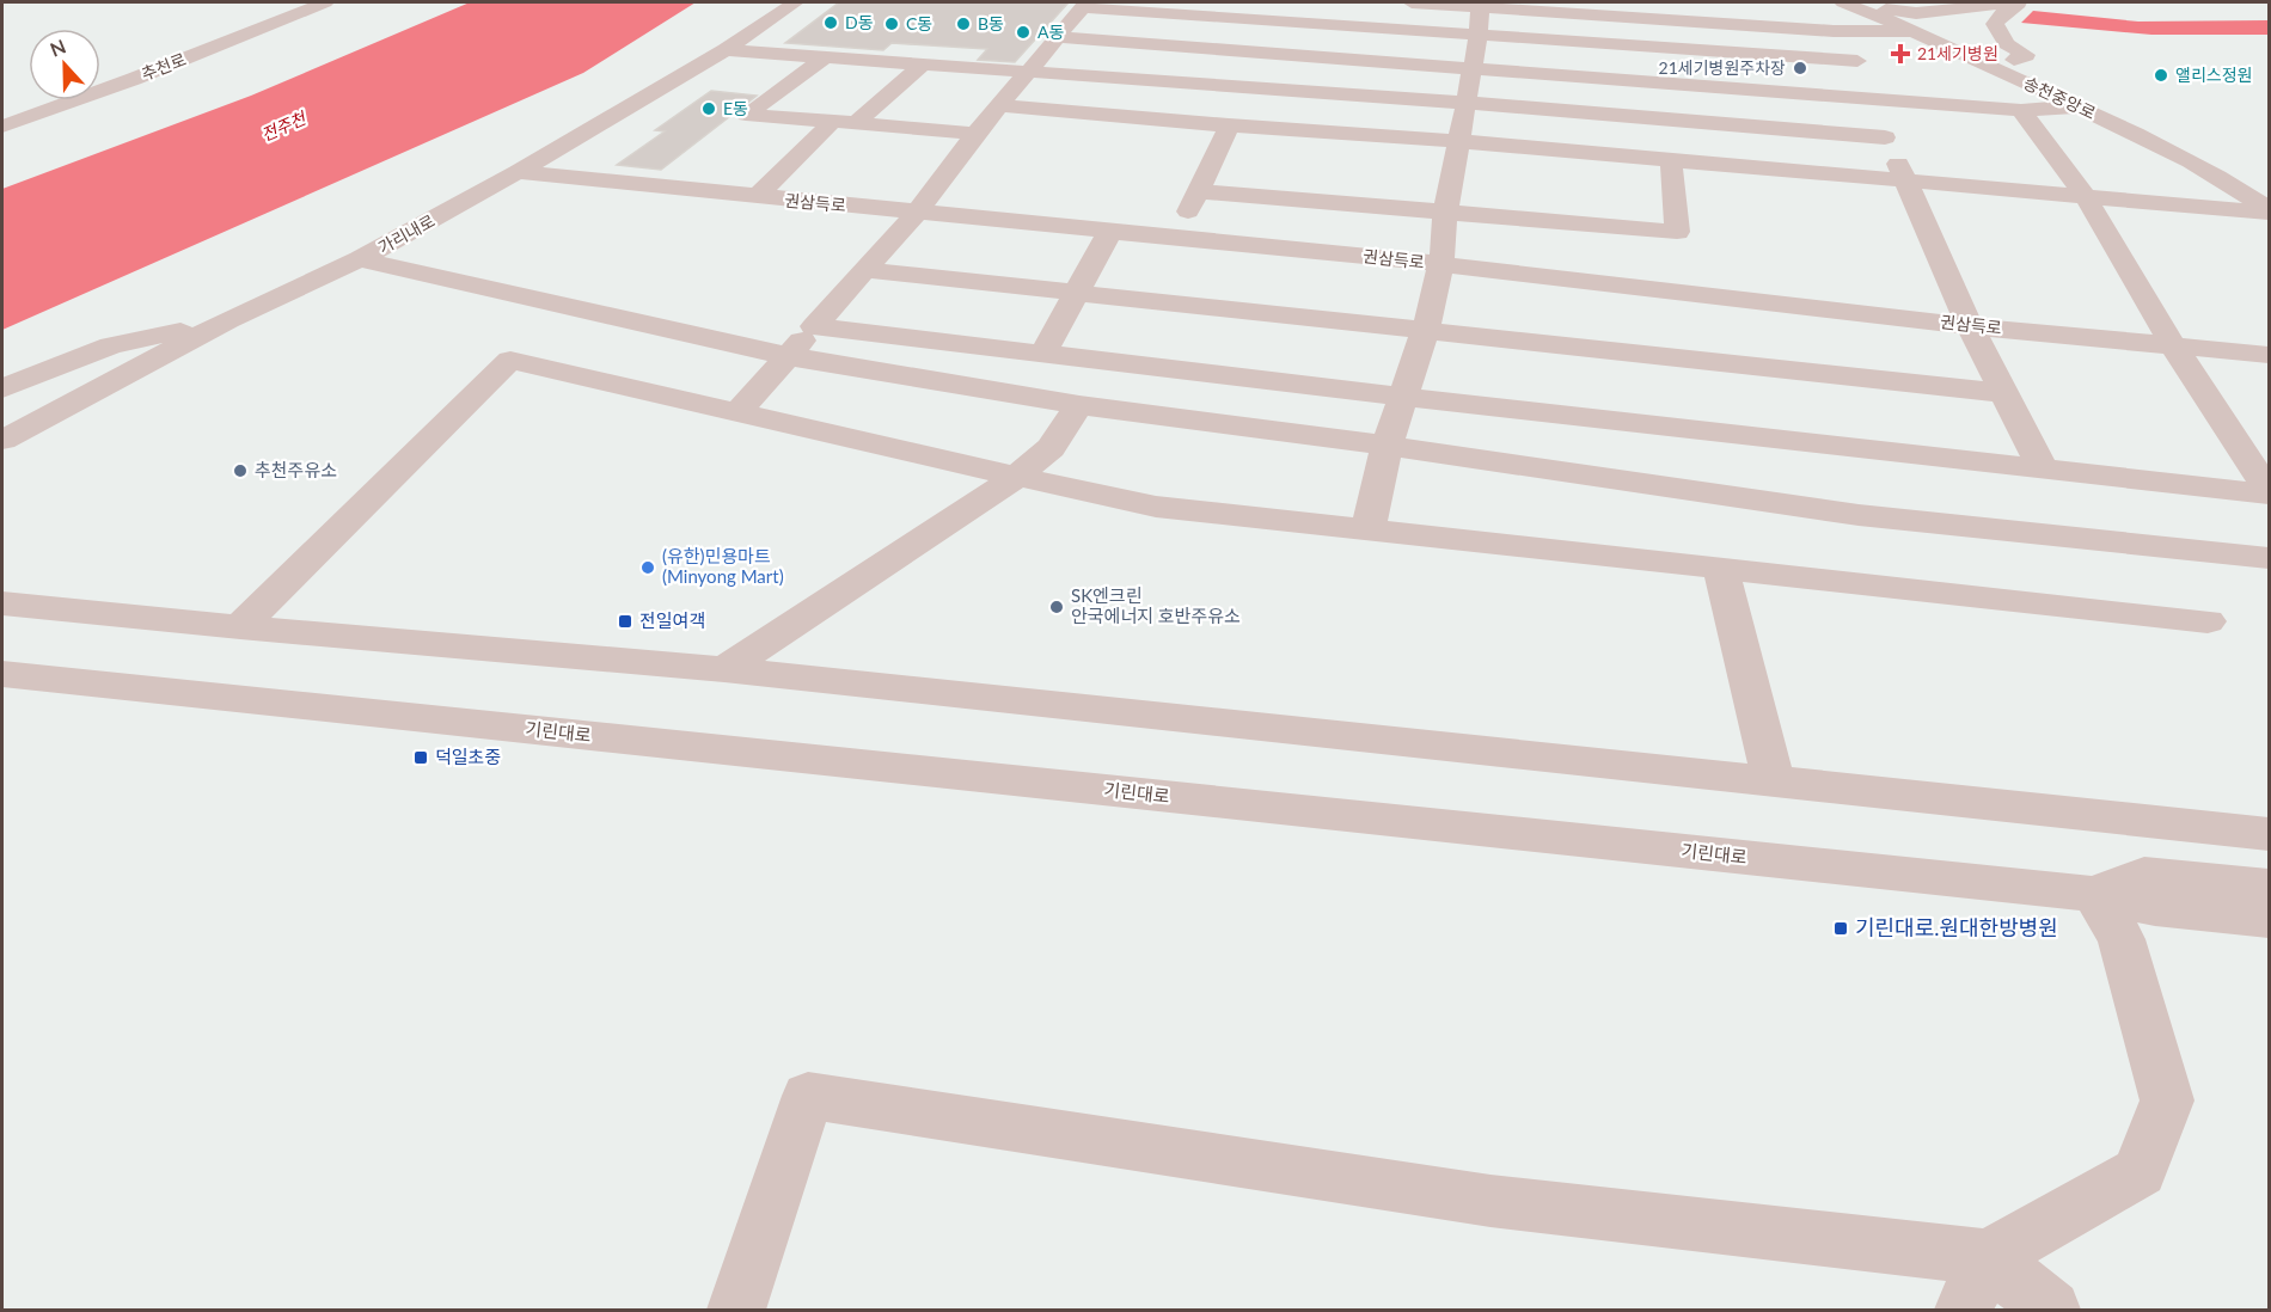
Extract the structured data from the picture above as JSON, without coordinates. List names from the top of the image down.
{
  "streets": {
    "street": [
      "추천로",
      "송천중앙로",
      "권삼득로",
      "가리내로",
      "기린대로"
    ]
  },
  "crossings": [
    ["권삼득로", "가리내로"]
  ],
  "water": ["전주천"],
  "places": {
    "other": [
      "D동",
      "C동",
      "B동",
      "A동",
      "21세기병원주차장",
      "앨리스정원",
      "E동",
      "추천주유소",
      "(유한)민용마트 (Minyong Mart)",
      "SK엔크린 안국에너지 호반주유소"
    ],
    "health": ["21세기병원"],
    "transit": ["전일여객", "덕일초중", "기린대로.원대한방병원"]
  },
  "north": "top"
}
